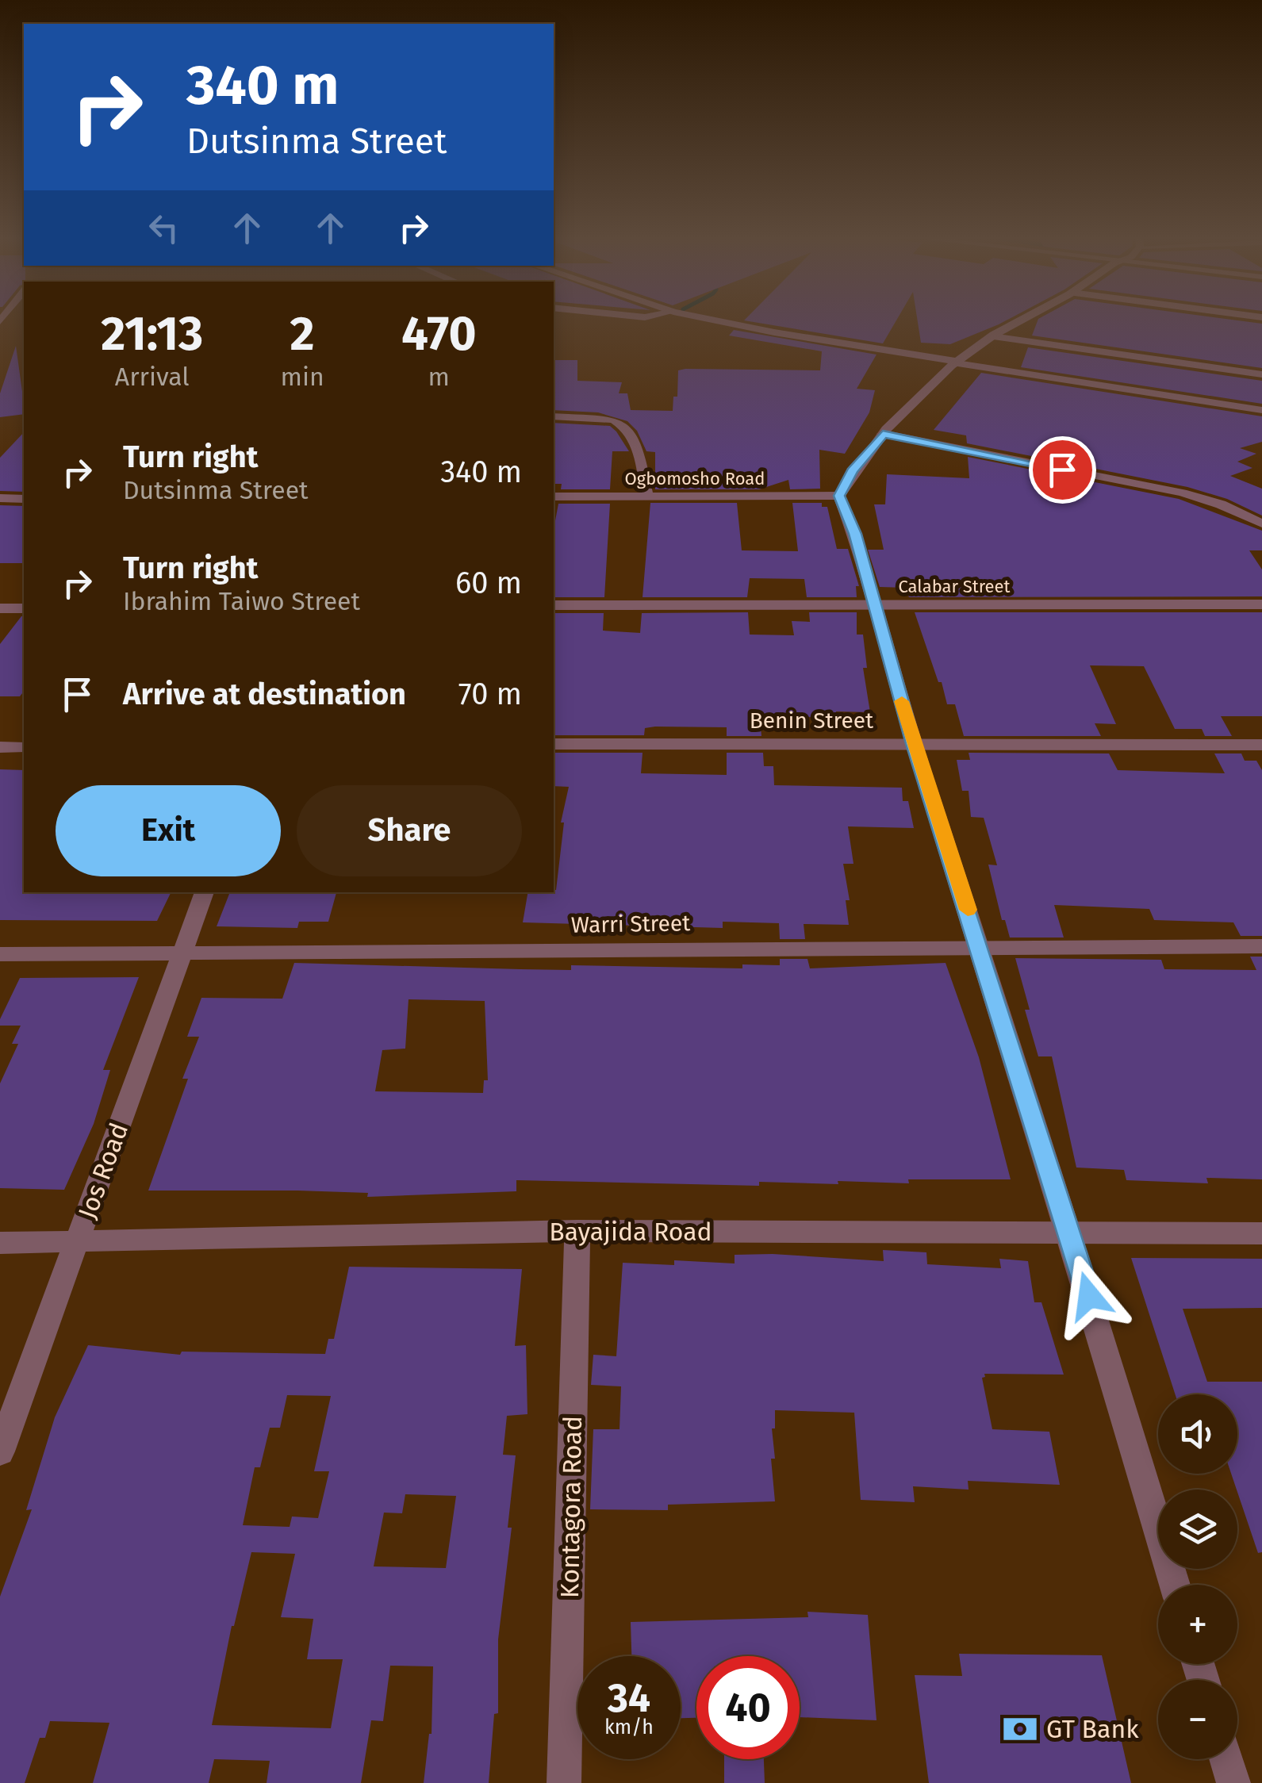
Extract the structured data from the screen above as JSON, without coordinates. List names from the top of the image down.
{
  "streets": {
    "street": [
      "Ogbomosho Road",
      "Calabar Street",
      "Benin Street",
      "Warri Street",
      "Jos Road",
      "Bayajida Road",
      "Kontagora Road"
    ]
  },
  "crossings": [
    ["Warri Street", "Jos Road"],
    ["Jos Road", "Bayajida Road"],
    ["Bayajida Road", "Kontagora Road"]
  ],
  "places": {
    "bank": ["GT Bank"]
  },
  "page": {
    "turn": ["340 m", "Dutsinma Street"],
    "eta": [
      "21:13",
      "Arrival",
      "2",
      "min",
      "470",
      "m"
    ],
    "list": [
      {
        "name": "Turn right",
        "note": "Dutsinma Street",
        "value": "340 m"
      },
      {
        "name": "Turn right",
        "note": "Ibrahim Taiwo Street",
        "value": "60 m"
      },
      {
        "name": "Arrive at destination",
        "value": "70 m"
      }
    ],
    "buttons": ["Exit", "Share"],
    "map_buttons": ["+", "−"],
    "speed": "34 km/h",
    "limit": "40"
  }
}
